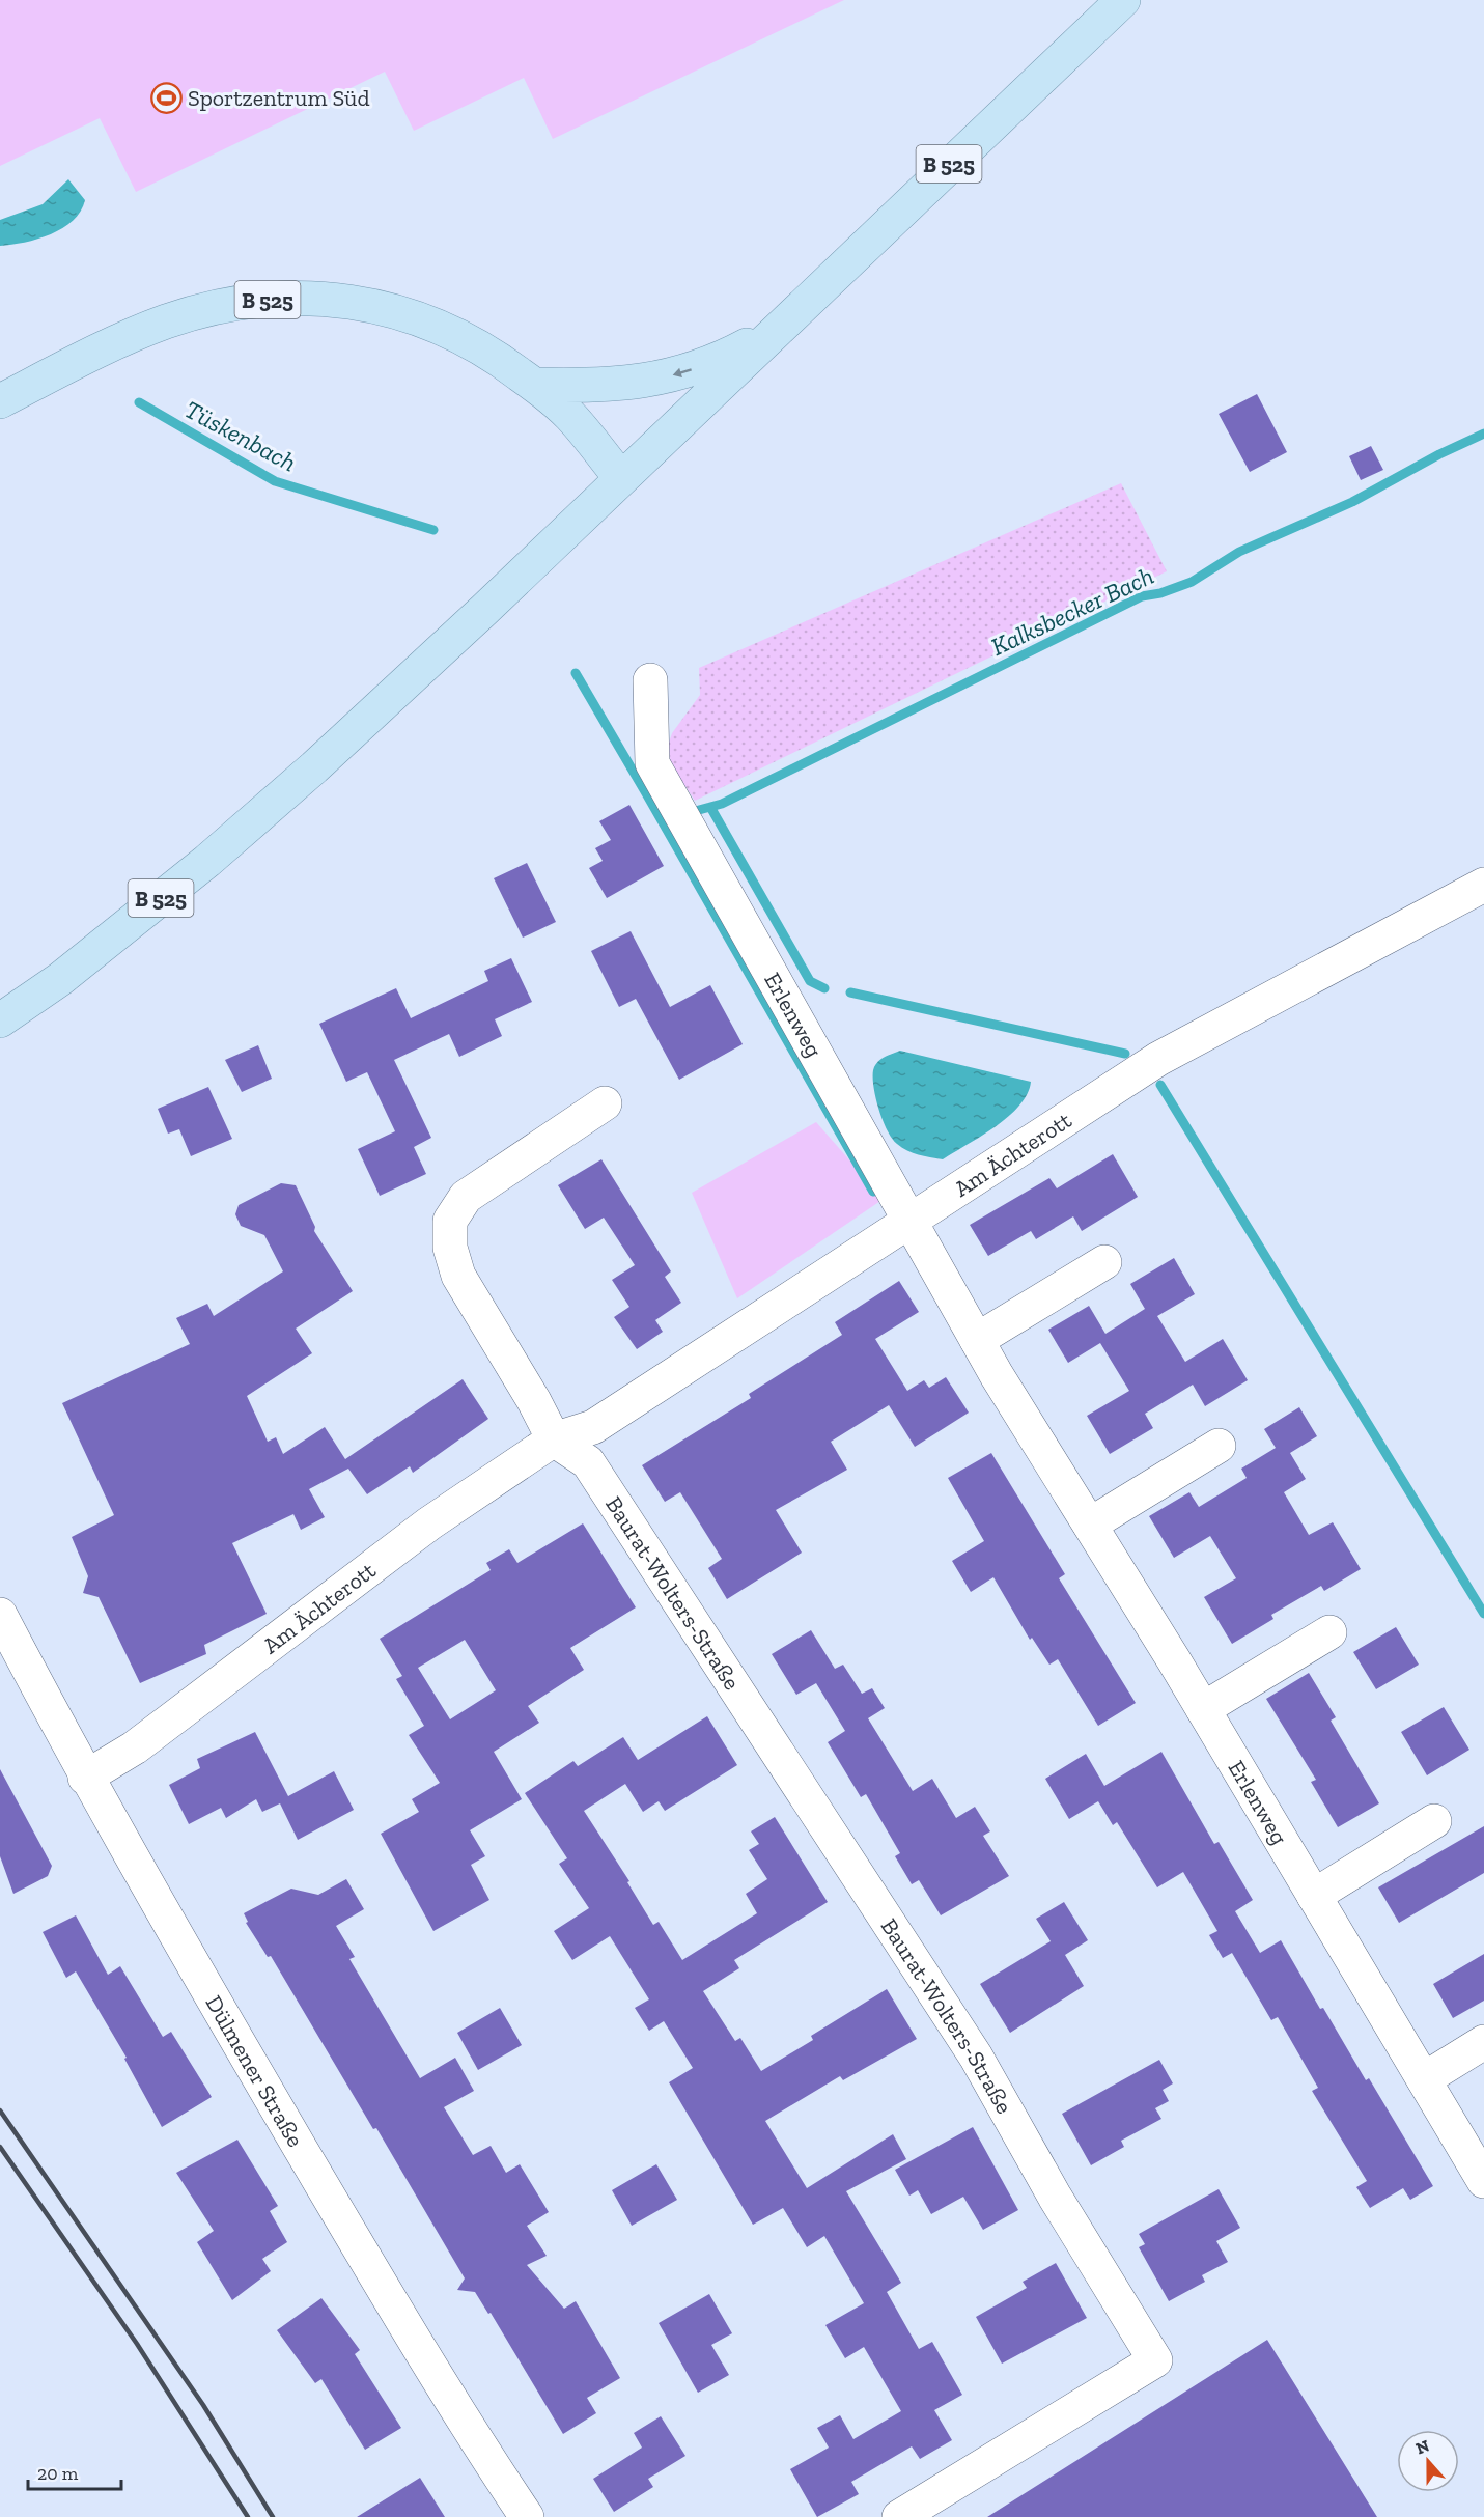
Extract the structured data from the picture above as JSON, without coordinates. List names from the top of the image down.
{
  "streets": {
    "main road": ["B 525"],
    "street": [
      "Erlenweg",
      "Am Ächterott",
      "Baurat-Wolters-Straße",
      "Dülmener Straße"
    ]
  },
  "crossings": [
    ["Erlenweg", "Am Ächterott"],
    ["Am Ächterott", "Baurat-Wolters-Straße"],
    ["Am Ächterott", "Dülmener Straße"]
  ],
  "water": ["Tüskenbach", "Kalksbecker Bach"],
  "places": {
    "sports": ["Sportzentrum Süd"]
  },
  "scale_bar": "20 m",
  "north": "top"
}
